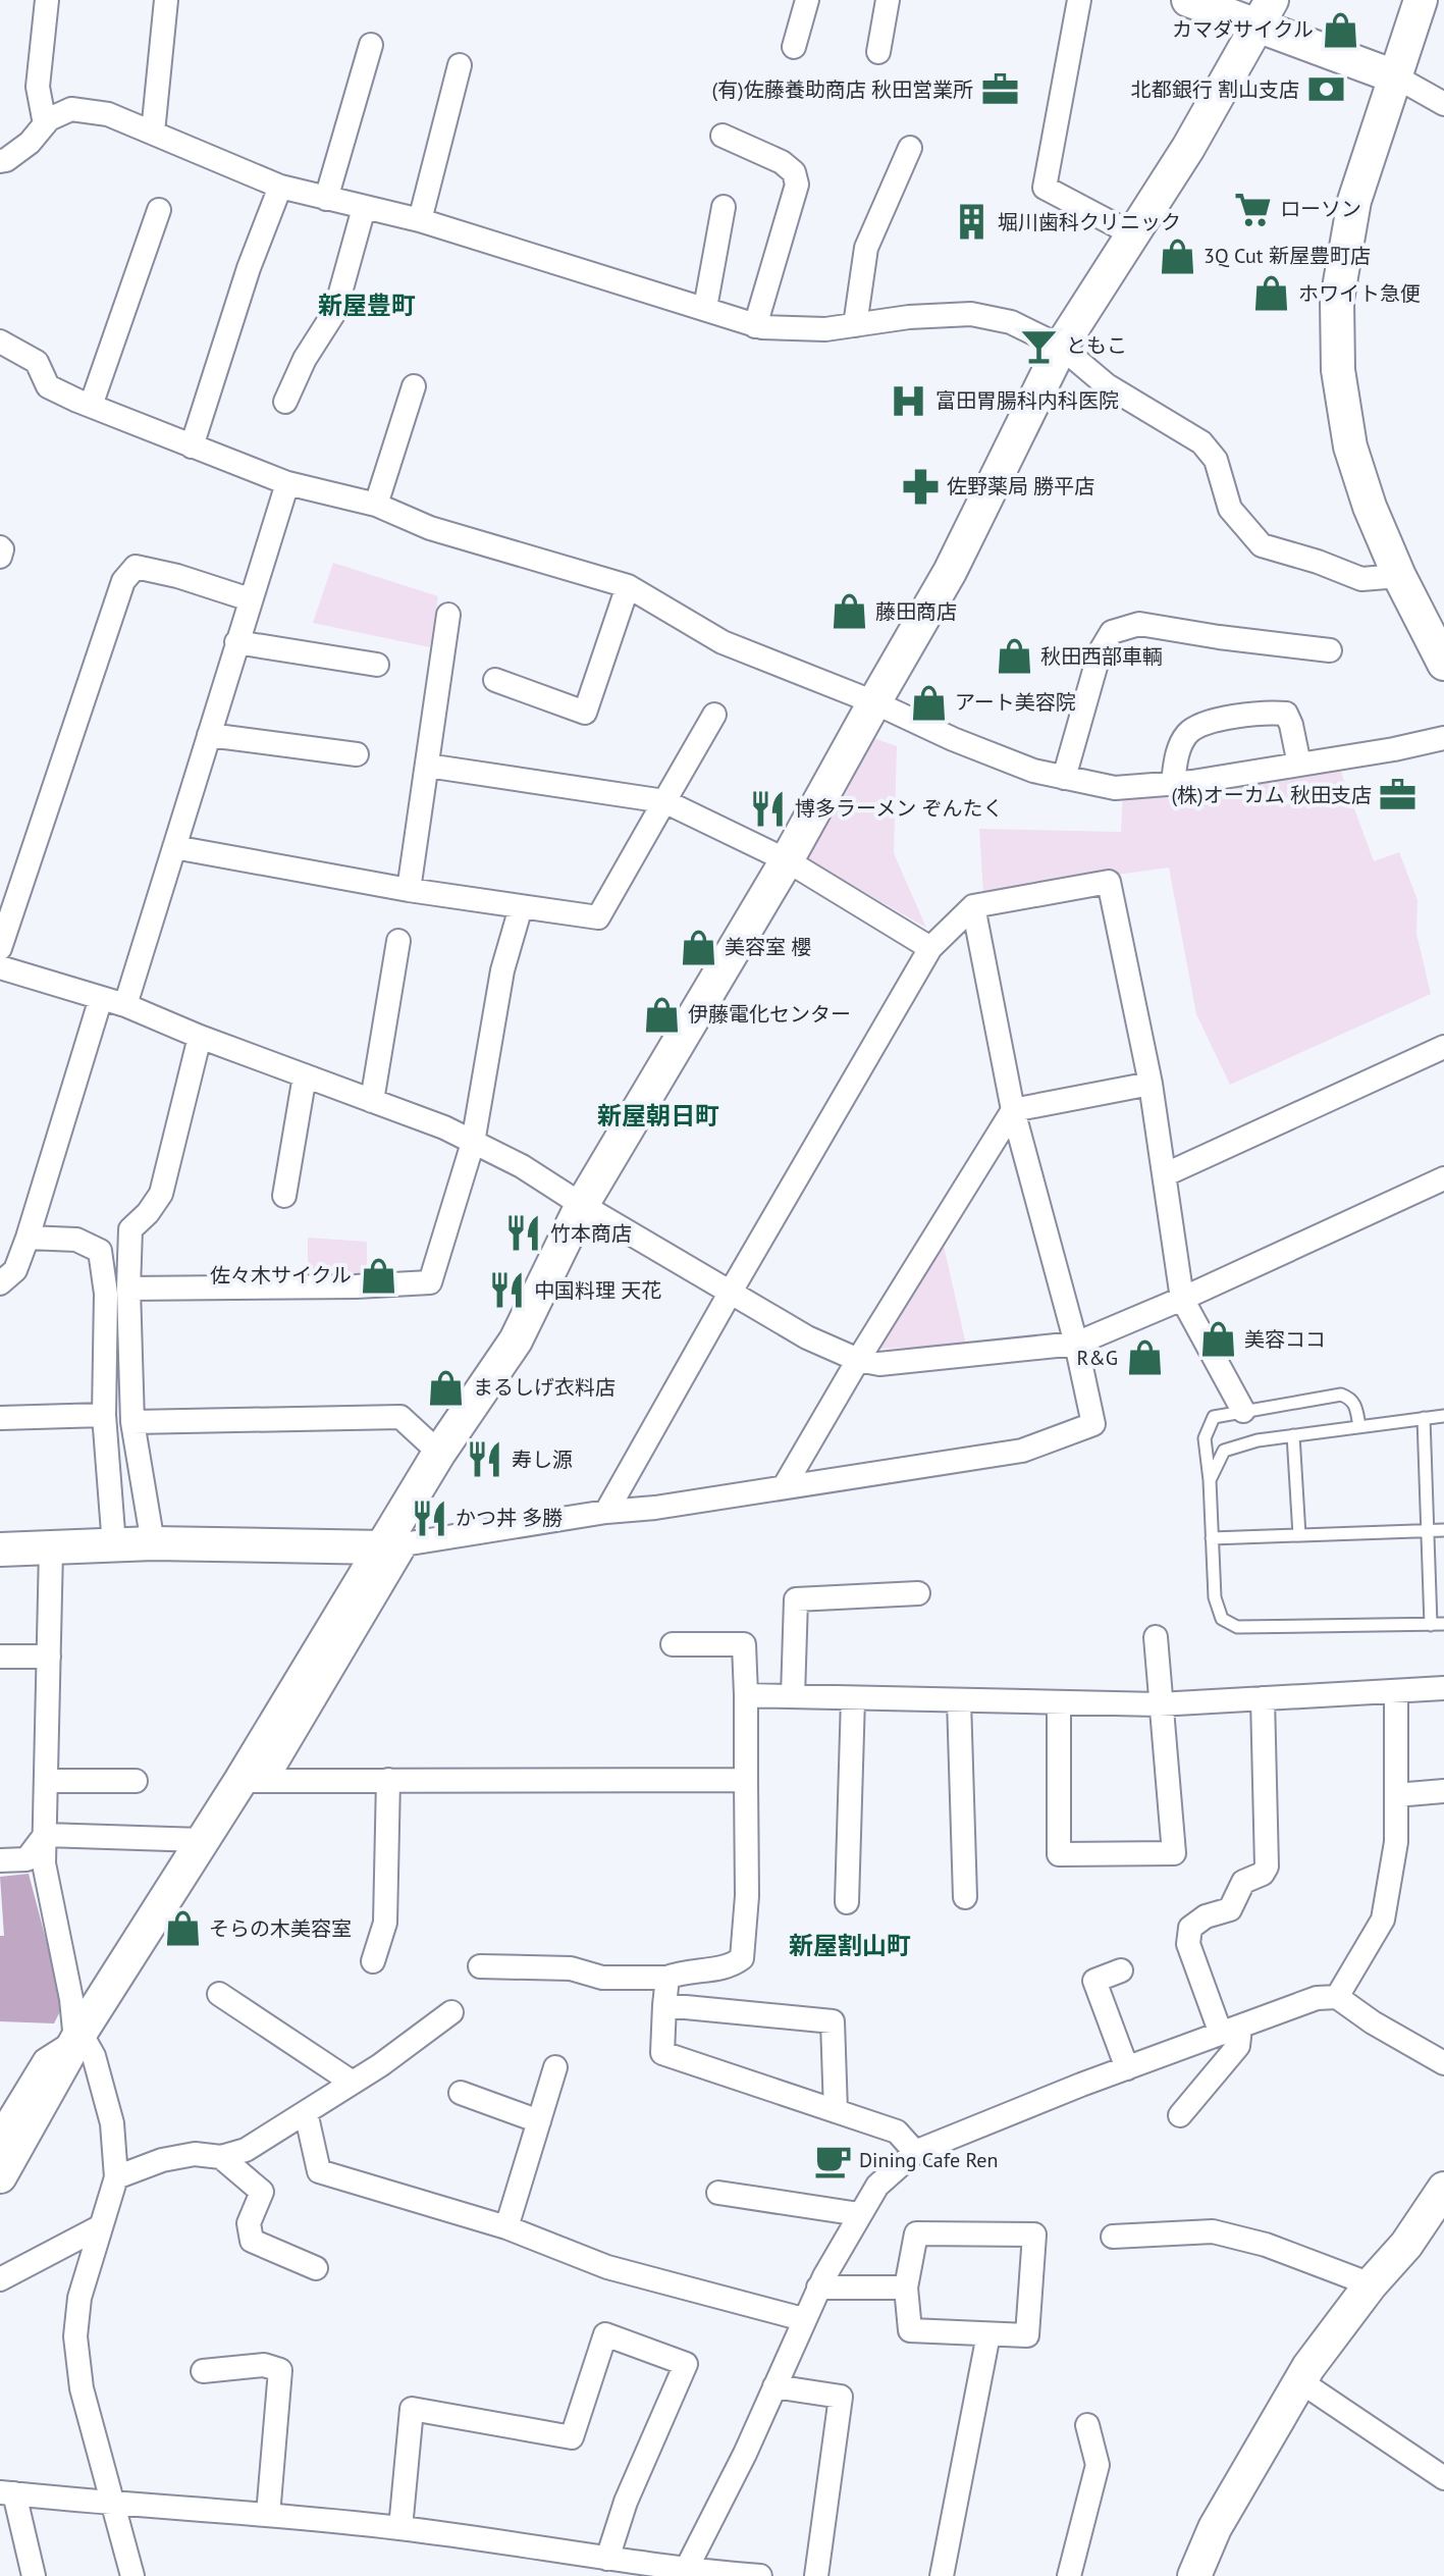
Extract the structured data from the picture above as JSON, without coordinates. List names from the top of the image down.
{
  "districts": ["新屋豊町", "新屋朝日町", "新屋割山町"],
  "places": {
    "shop": [
      "カマダサイクル",
      "3Q Cut 新屋豊町店",
      "ホワイト急便",
      "藤田商店",
      "秋田西部車輌",
      "アート美容院",
      "美容室 櫻",
      "伊藤電化センター",
      "佐々木サイクル",
      "美容ココ",
      "R&G",
      "まるしげ衣料店",
      "そらの木美容室"
    ],
    "office": ["(有)佐藤養助商店 秋田営業所", "(株)オーカム 秋田支店"],
    "bank": ["北都銀行 割山支店"],
    "supermarket": ["ローソン"],
    "building": ["堀川歯科クリニック"],
    "bar": ["ともこ"],
    "hospital": ["富田胃腸科内科医院"],
    "pharmacy": ["佐野薬局 勝平店"],
    "restaurant": [
      "博多ラーメン ぞんたく",
      "竹本商店",
      "中国料理 天花",
      "寿し源",
      "かつ丼 多勝"
    ],
    "cafe": ["Dining Cafe Ren"]
  }
}
